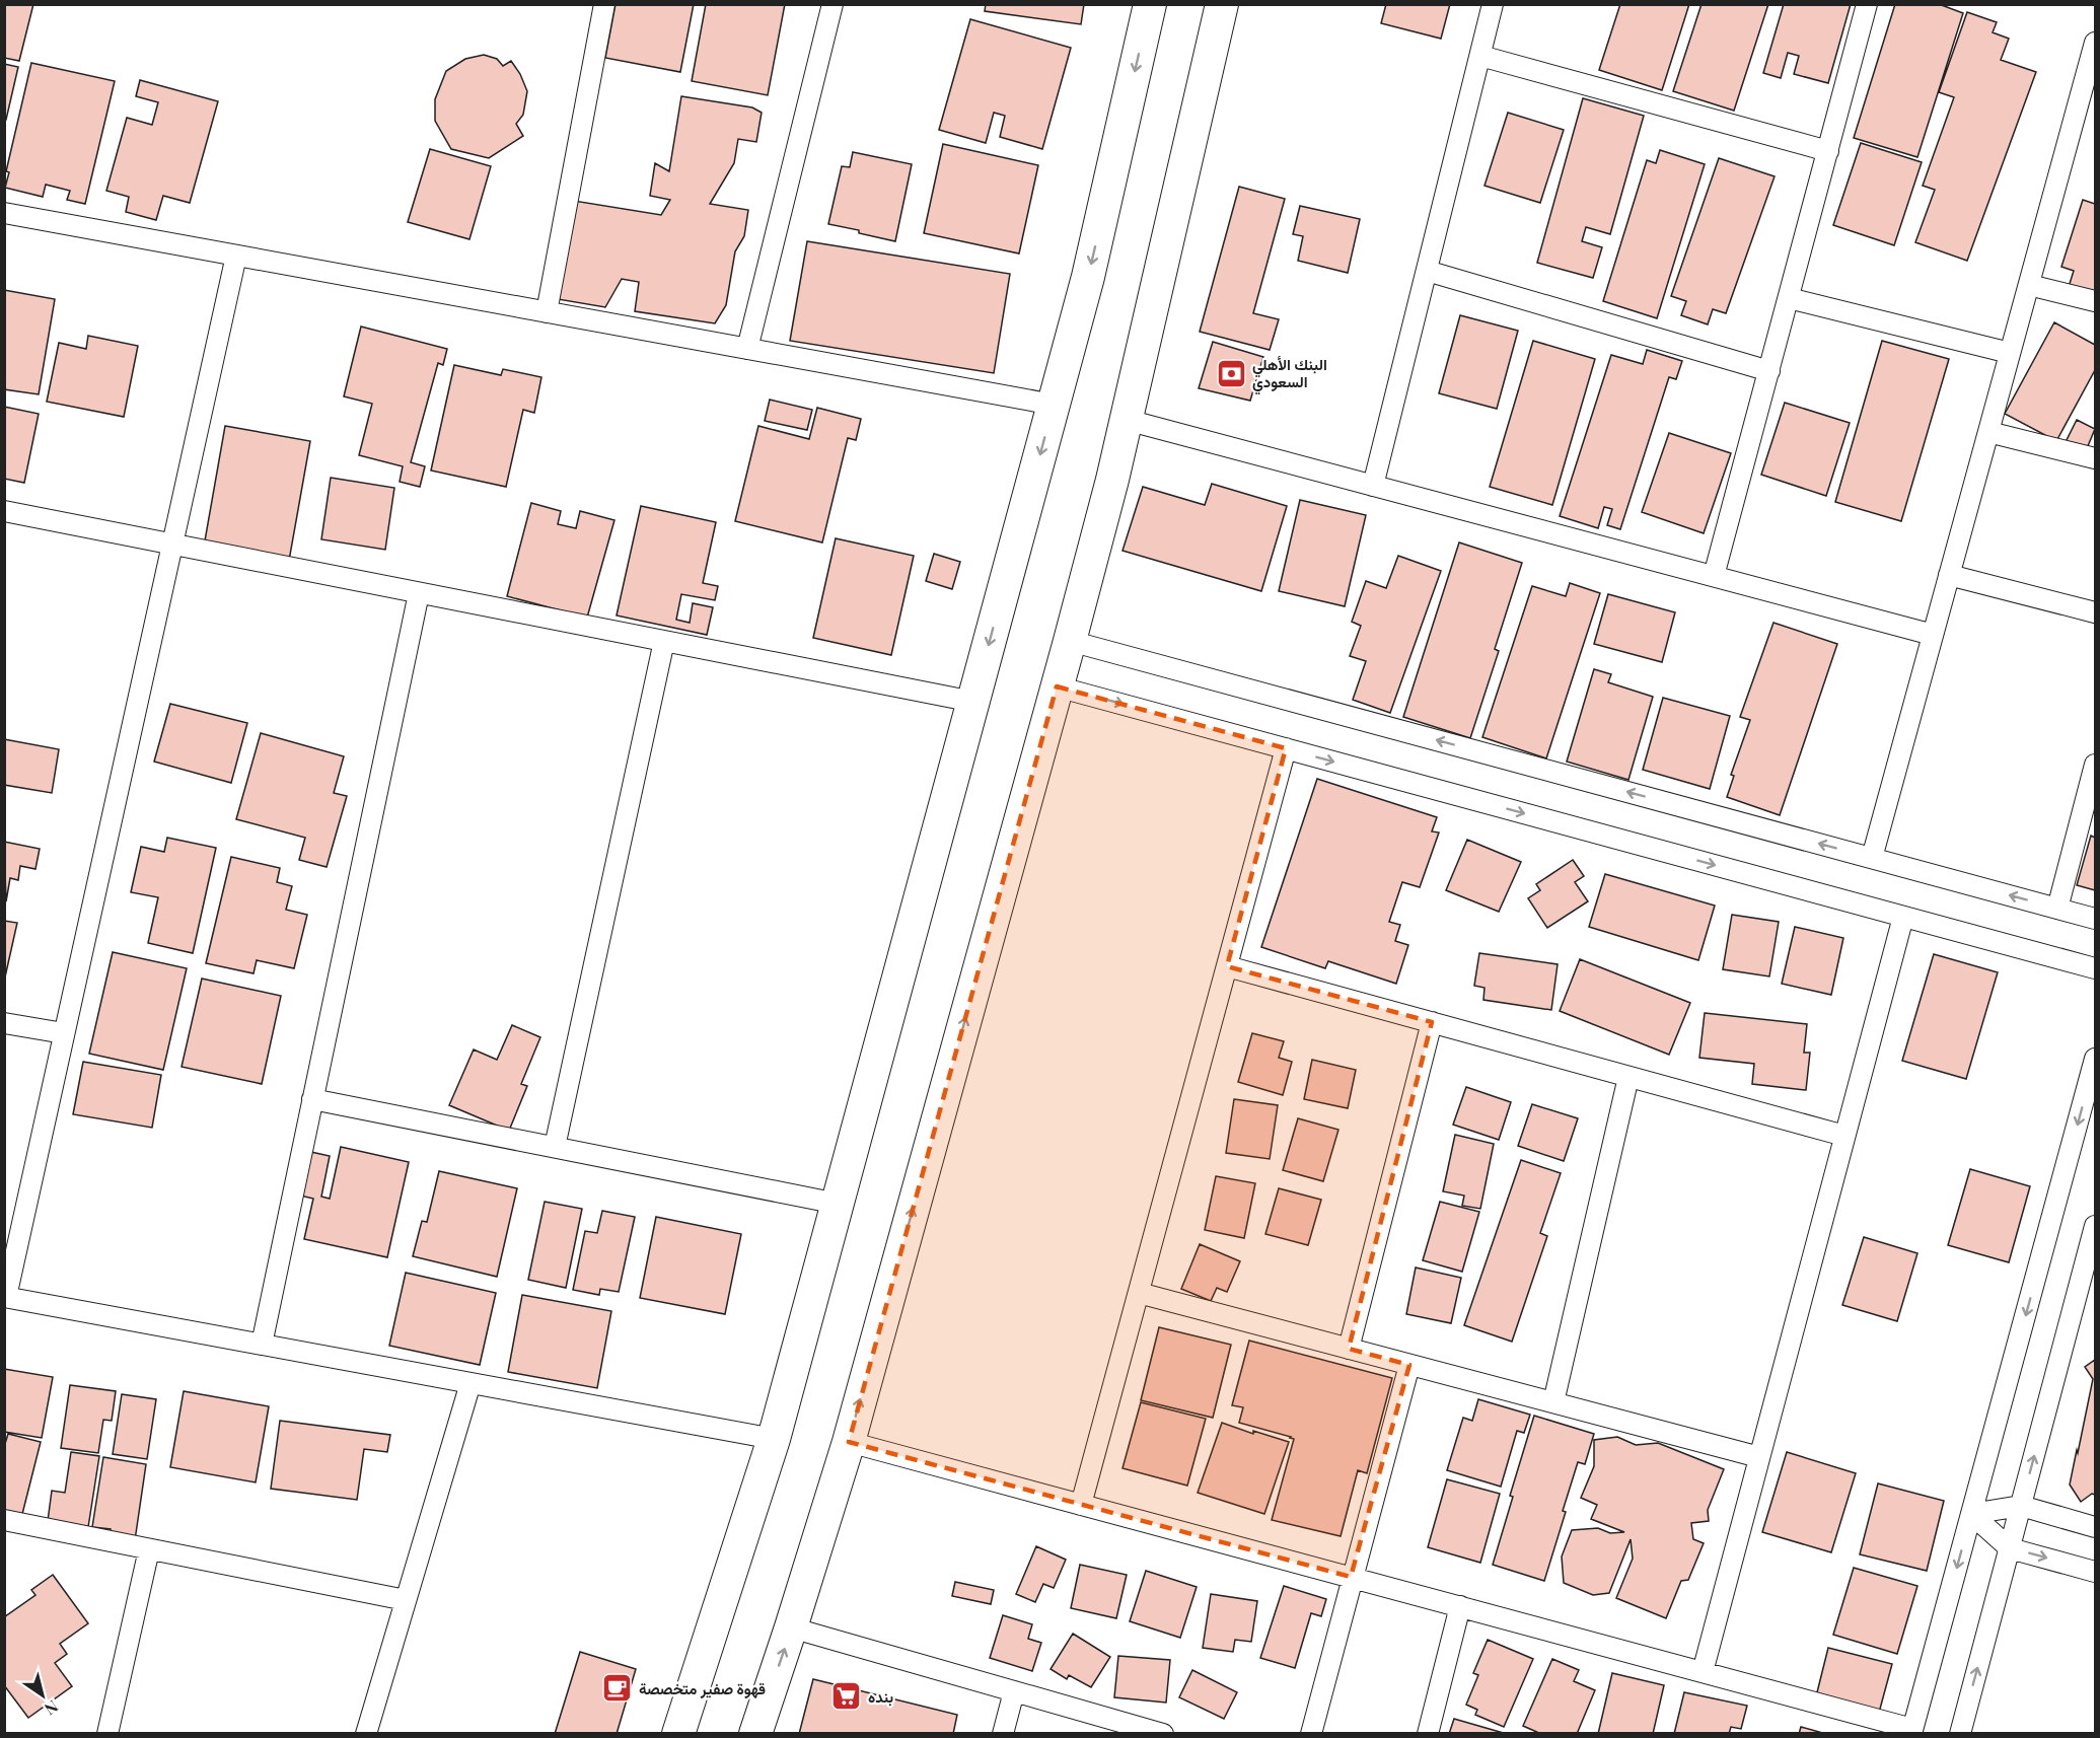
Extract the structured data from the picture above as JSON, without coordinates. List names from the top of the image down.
{
  "places": {
    "bank": ["البنك الأهلي السعودي"],
    "cafe": ["قهوة صفير متخصصة"],
    "supermarket": ["بنده"]
  },
  "north": "bottom right"
}
